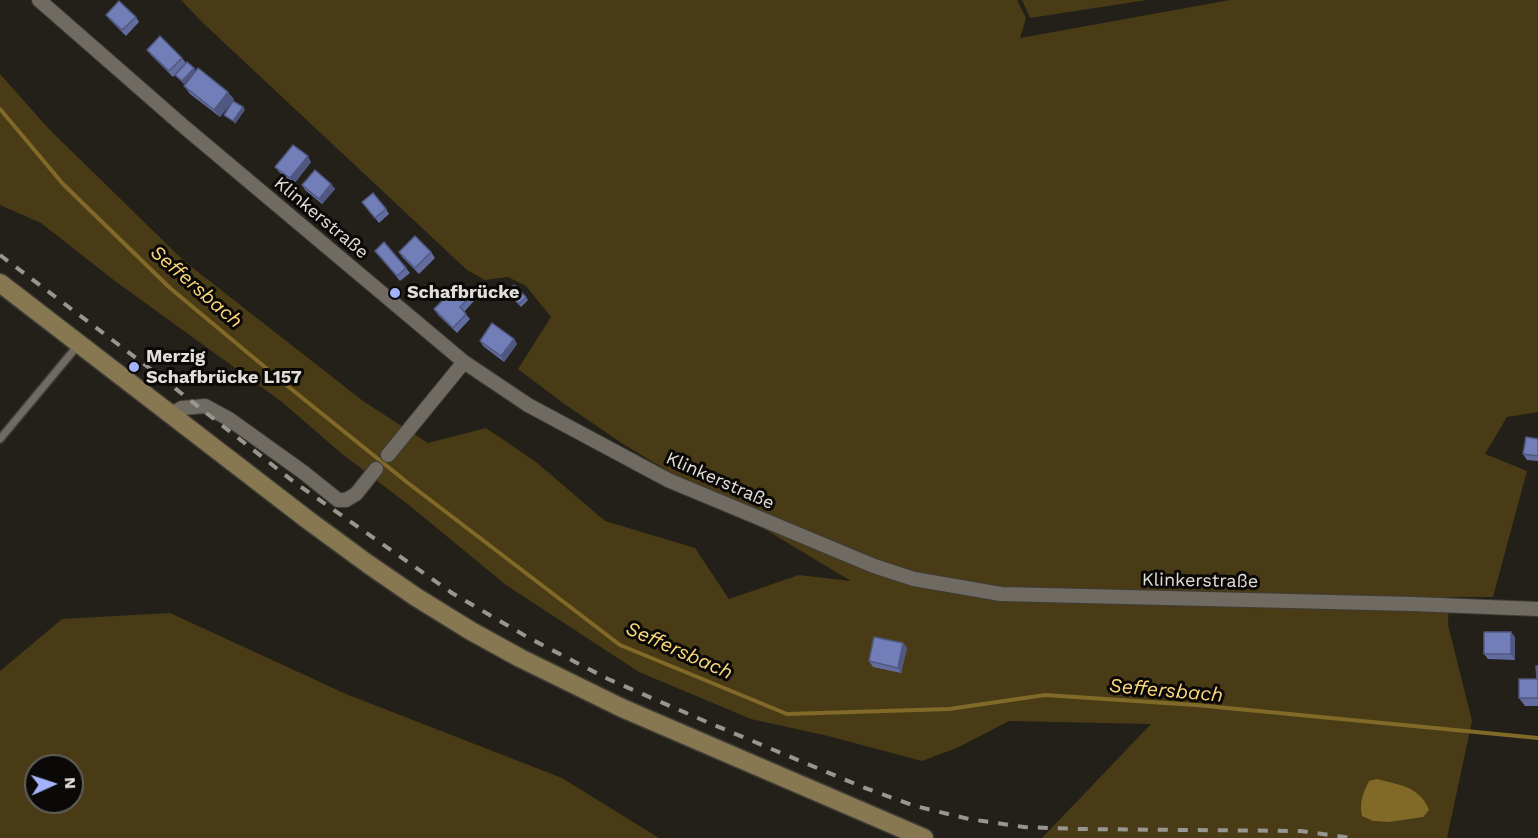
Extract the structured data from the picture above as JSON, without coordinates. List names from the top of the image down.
{
  "streets": {
    "street": ["Klinkerstraße"]
  },
  "water": ["Seffersbach"],
  "places": ["Schafbrücke", "Merzig Schafbrücke L157"],
  "north": "right"
}
